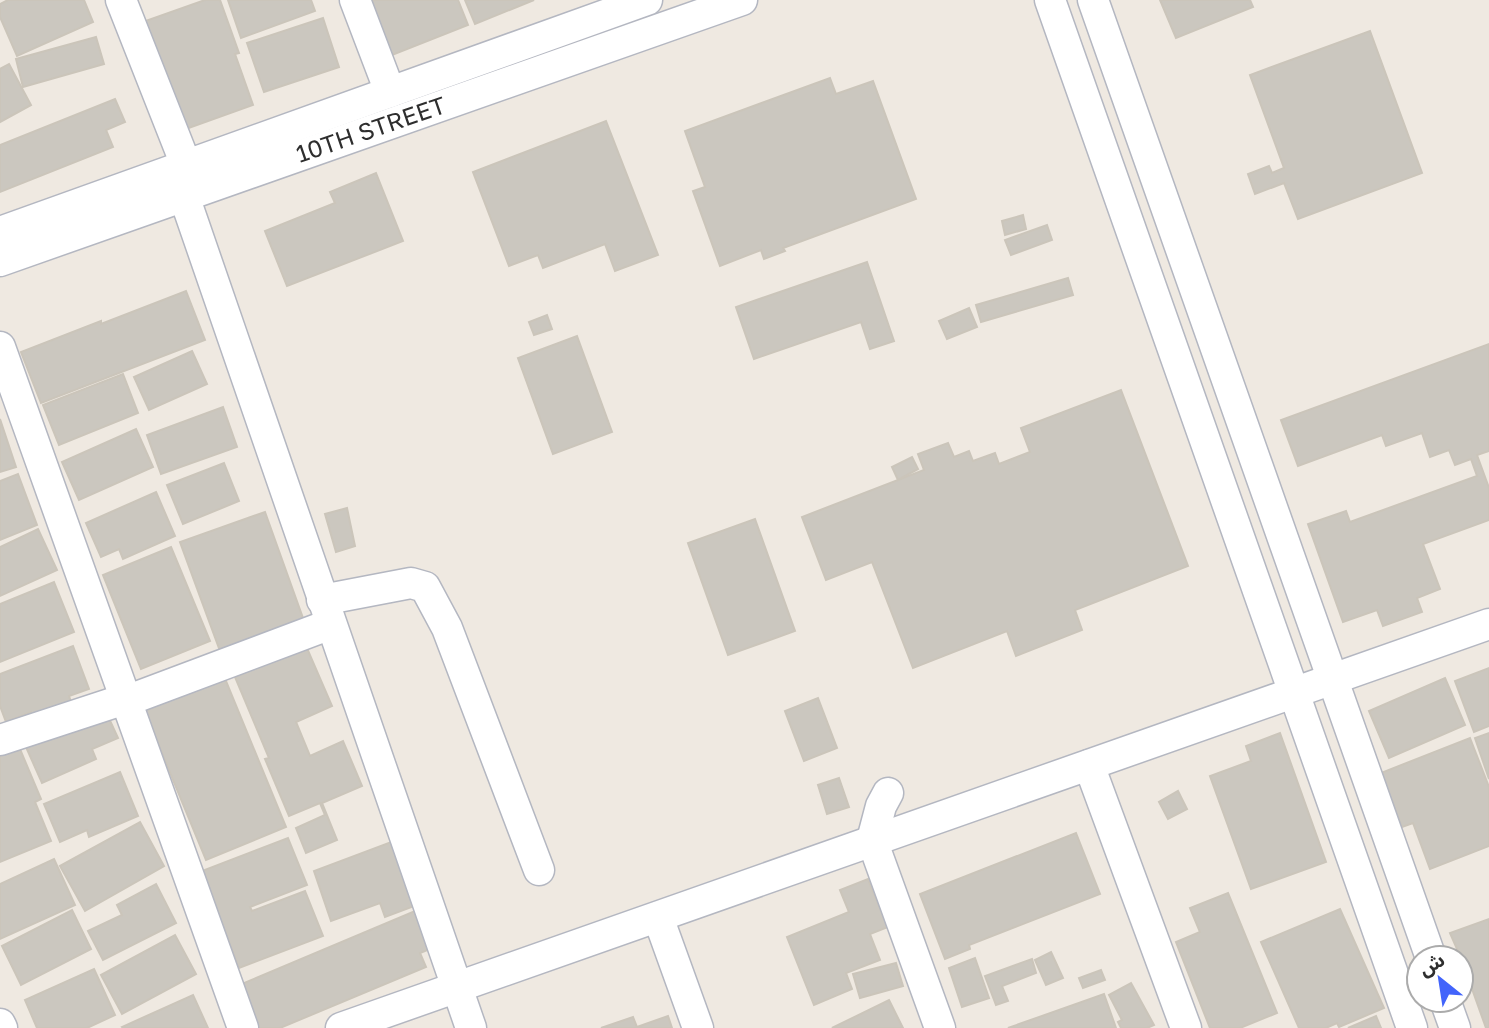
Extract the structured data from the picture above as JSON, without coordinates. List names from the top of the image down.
{
  "streets": {
    "street": ["10TH STREET"]
  },
  "north": "top left"
}
